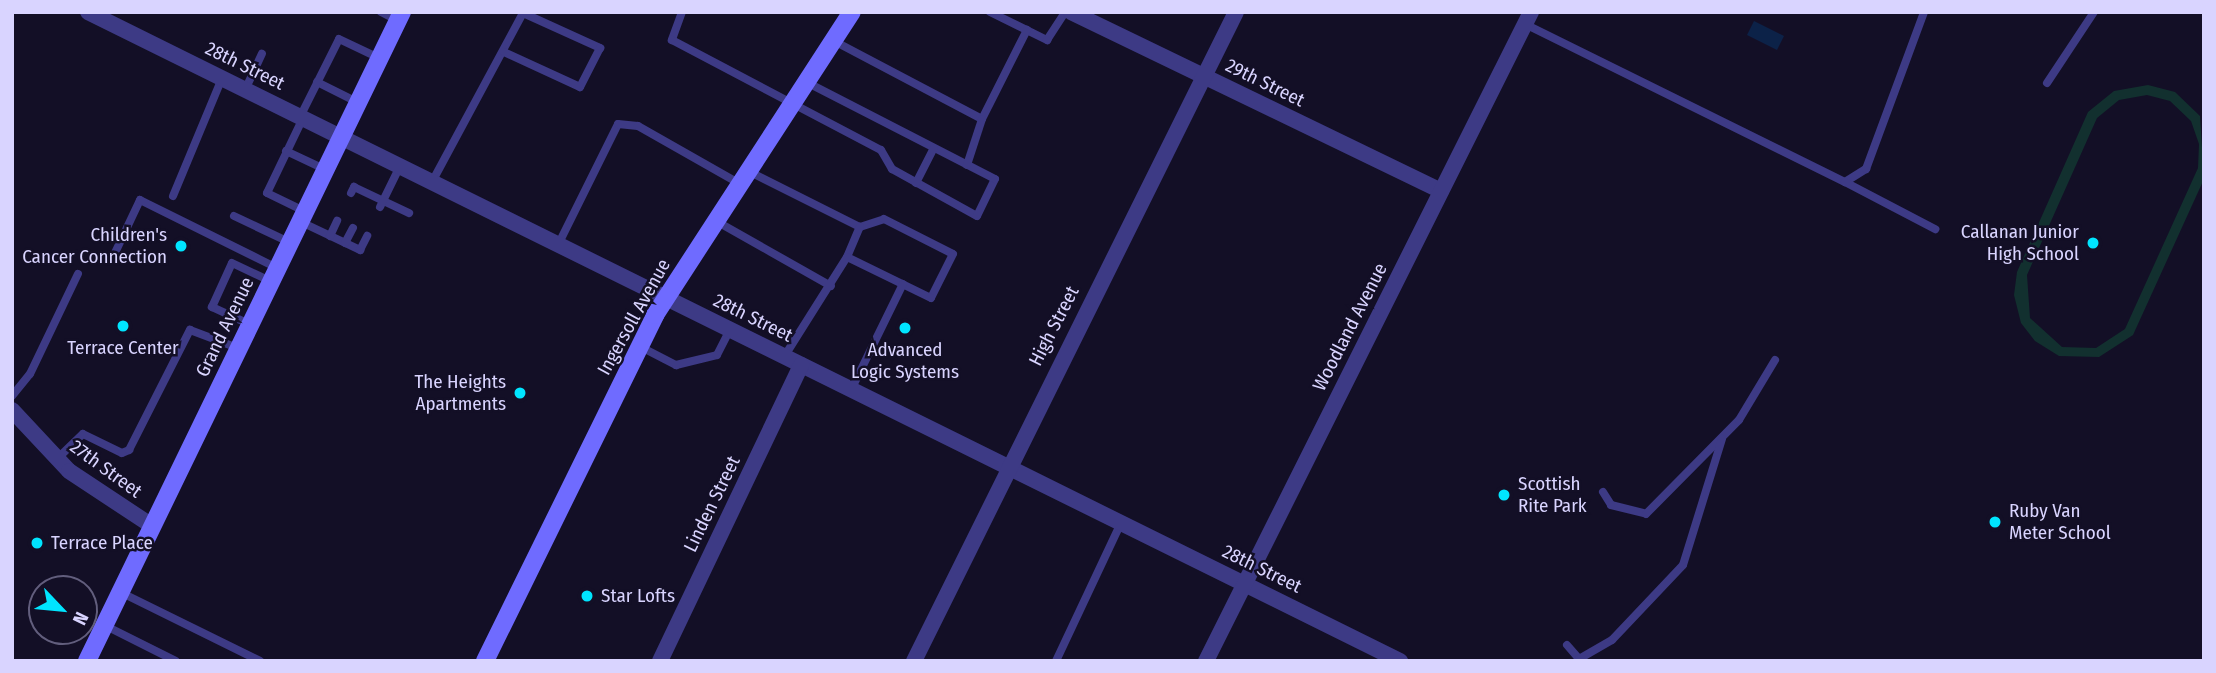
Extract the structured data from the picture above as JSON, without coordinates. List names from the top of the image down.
{
  "streets": {
    "main road": ["Ingersoll Avenue", "Grand Avenue"],
    "street": [
      "28th Street",
      "29th Street",
      "High Street",
      "Woodland Avenue",
      "27th Street",
      "Linden Street"
    ]
  },
  "crossings": [
    ["28th Street", "Ingersoll Avenue"],
    ["28th Street", "High Street"],
    ["28th Street", "Grand Avenue"],
    ["28th Street", "Woodland Avenue"],
    ["28th Street", "Linden Street"],
    ["29th Street", "High Street"],
    ["29th Street", "Woodland Avenue"],
    ["Grand Avenue", "27th Street"]
  ],
  "places": [
    "Callanan Junior High School",
    "Children's Cancer Connection",
    "Terrace Center",
    "Advanced Logic Systems",
    "The Heights Apartments",
    "Scottish Rite Park",
    "Ruby Van Meter School",
    "Terrace Place",
    "Star Lofts"
  ],
  "north": "bottom right"
}
